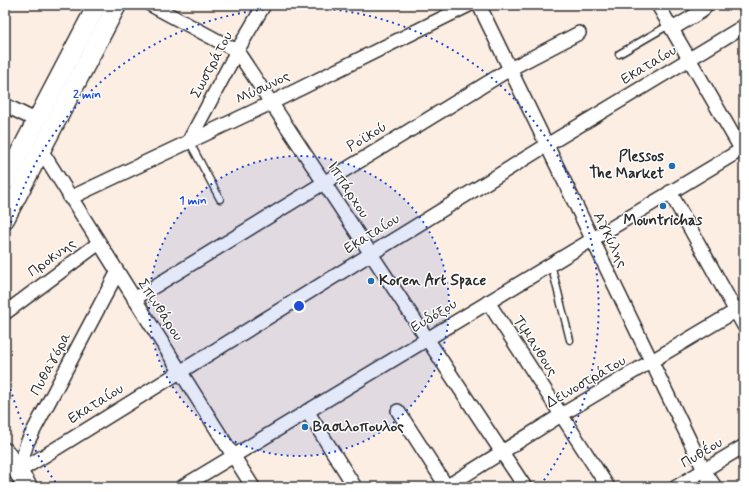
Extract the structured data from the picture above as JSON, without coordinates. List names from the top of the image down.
{
  "streets": {
    "street": [
      "Σωστράτου",
      "Εκαταίου",
      "Μύσωνος",
      "Ροϊκού",
      "Ιππάρχου",
      "Αγκύλης",
      "Προκνης",
      "Σπινθάρου",
      "Ευδόξου",
      "Τιμανθους",
      "Πυθαγόρα",
      "Δεινοστράτου",
      "Πυθέου"
    ]
  },
  "crossings": [
    ["Σωστράτου", "Μύσωνος"],
    ["Σωστράτου", "Ιππάρχου"],
    ["Εκαταίου", "Ιππάρχου"],
    ["Εκαταίου", "Αγκύλης"],
    ["Εκαταίου", "Σπινθάρου"],
    ["Εκαταίου", "Πυθαγόρα"],
    ["Μύσωνος", "Ιππάρχου"],
    ["Μύσωνος", "Σπινθάρου"],
    ["Ροϊκού", "Ιππάρχου"],
    ["Ροϊκού", "Αγκύλης"],
    ["Ροϊκού", "Σπινθάρου"],
    ["Ιππάρχου", "Ευδόξου"],
    ["Ιππάρχου", "Δεινοστράτου"],
    ["Αγκύλης", "Ευδόξου"],
    ["Αγκύλης", "Δεινοστράτου"],
    ["Αγκύλης", "Πυθέου"],
    ["Προκνης", "Σπινθάρου"],
    ["Σπινθάρου", "Ευδόξου"],
    ["Σπινθάρου", "Πυθαγόρα"],
    ["Ευδόξου", "Τιμανθους"],
    ["Τιμανθους", "Δεινοστράτου"]
  ],
  "places": [
    "Plessos The Market",
    "Mountrichas",
    "Koren Art Space",
    "Βασιλοπουλος"
  ],
  "rings": ["2 min", "1 min"]
}
